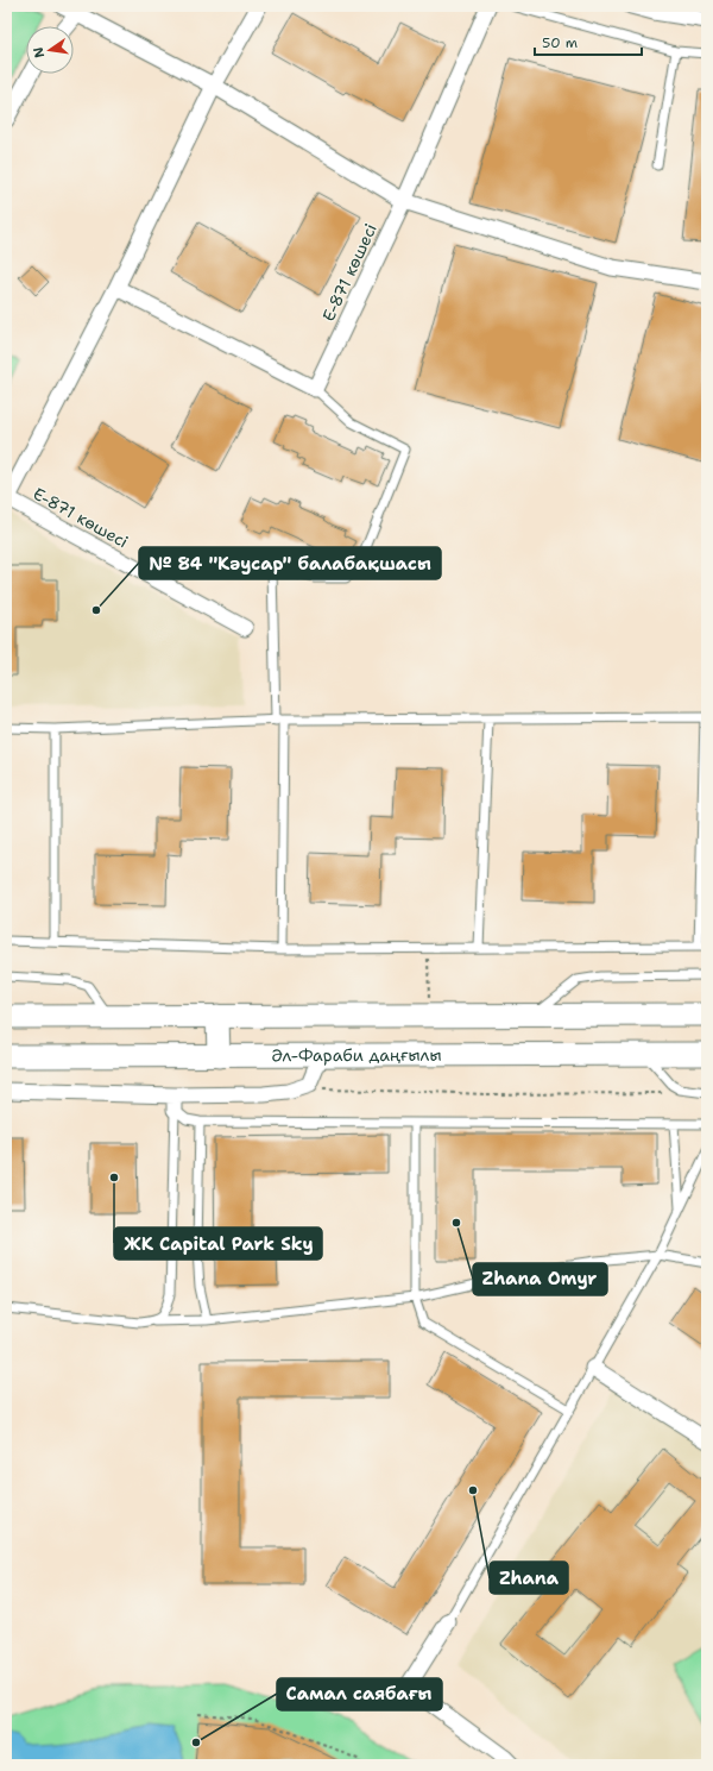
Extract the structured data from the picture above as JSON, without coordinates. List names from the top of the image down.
{
  "streets": {
    "main road": ["Әл-Фараби даңғылы"],
    "street": ["Е-871 көшесі"]
  },
  "places": [
    "№ 84 \"Кәусар\" балабақшасы",
    "ЖК Capital Park Sky",
    "Zhana Omyr",
    "Zhana",
    "Самал саябағы"
  ],
  "scale_bar": "50 m",
  "north": "left"
}
